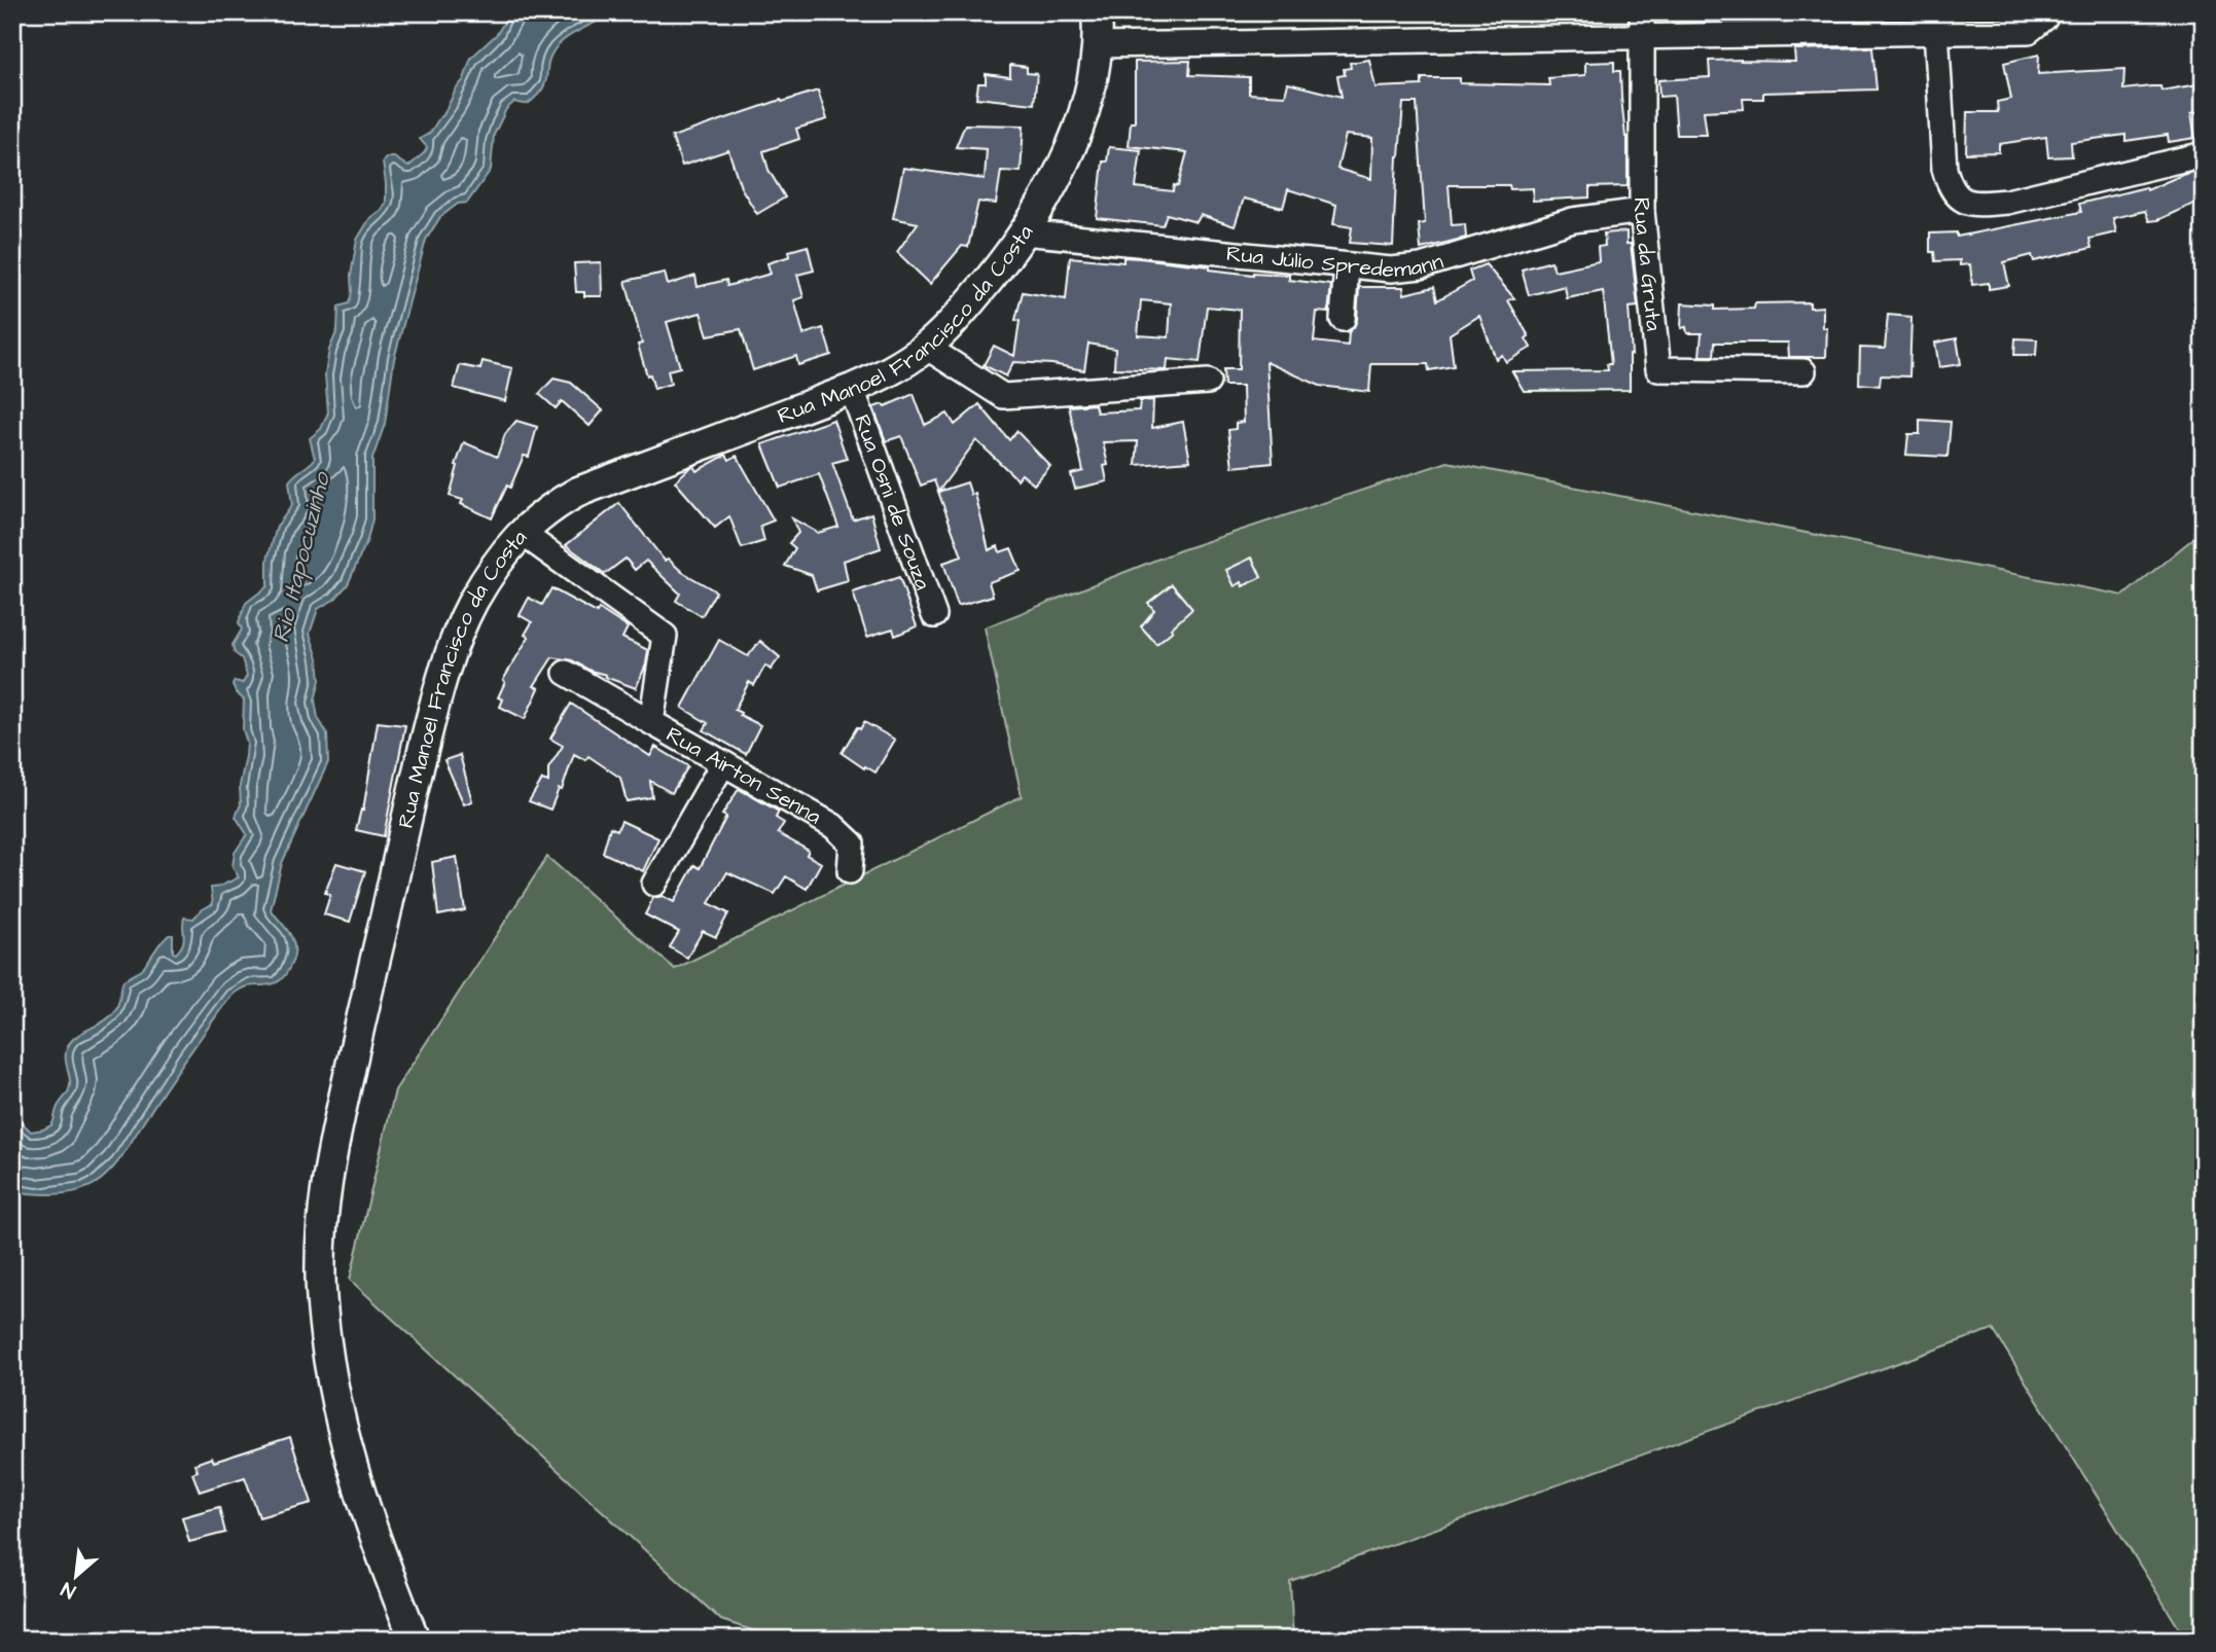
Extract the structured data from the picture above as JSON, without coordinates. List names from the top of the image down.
{
  "streets": {
    "main road": ["Rua Manoel Francisco da Costa"],
    "street": [
      "Rua Júlio Spredemann",
      "Rua da Gruta",
      "Rua Osni de Souza",
      "Rua Airton Senna"
    ]
  },
  "crossings": [
    ["Rua Júlio Spredemann", "Rua da Gruta"],
    ["Rua Júlio Spredemann", "Rua Manoel Francisco da Costa"],
    ["Rua Manoel Francisco da Costa", "Rua Osni de Souza"],
    ["Rua Manoel Francisco da Costa", "Rua Airton Senna"]
  ],
  "water": ["Rio Itapocuzinho"],
  "north": "bottom left"
}
